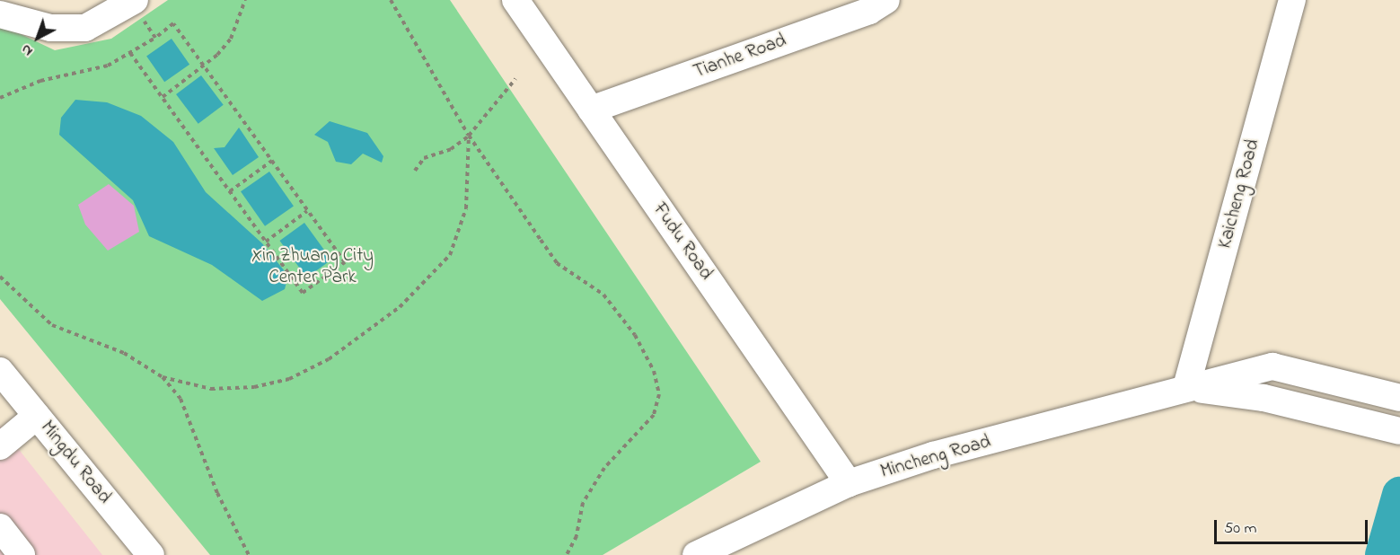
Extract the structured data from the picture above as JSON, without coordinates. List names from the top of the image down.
{
  "streets": {
    "street": [
      "Tianhe Road",
      "Kaicheng Road",
      "Fudu Road",
      "Mincheng Road",
      "Mingdu Road"
    ]
  },
  "crossings": [
    ["Tianhe Road", "Fudu Road"],
    ["Kaicheng Road", "Mincheng Road"],
    ["Fudu Road", "Mincheng Road"]
  ],
  "parks": ["Xin Zhuang City Center Park"],
  "scale_bar": "50 m",
  "north": "bottom left"
}
